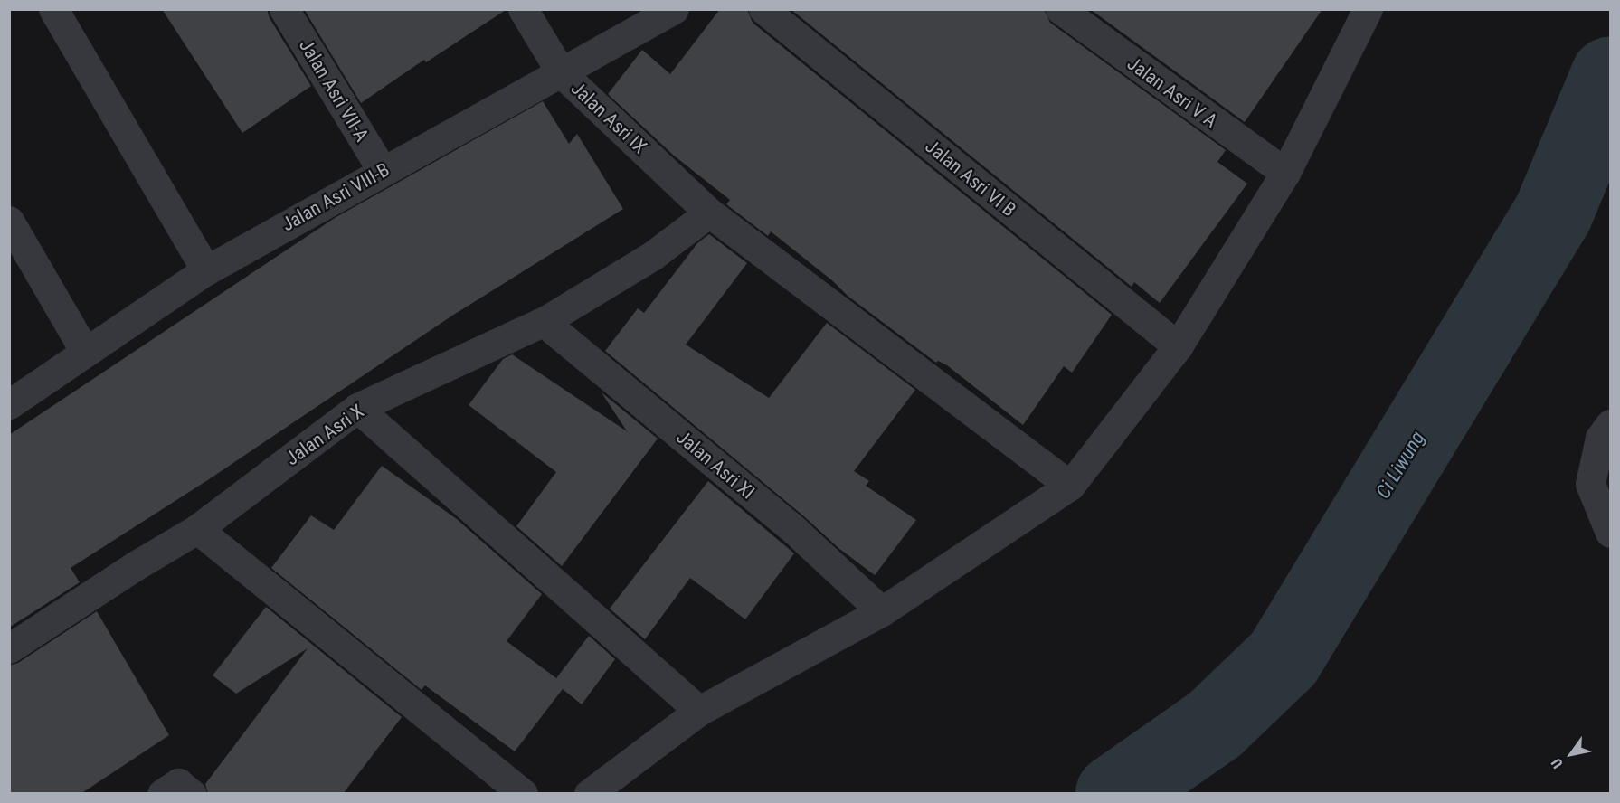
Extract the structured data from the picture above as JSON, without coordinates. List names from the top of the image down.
{
  "streets": {
    "street": [
      "Jalan Asri VII-A",
      "Jalan Asri V A",
      "Jalan Asri IX",
      "Jalan Asri VI B",
      "Jalan Asri VIII-B",
      "Jalan Asri X",
      "Jalan Asri XI"
    ]
  },
  "crossings": [
    ["Jalan Asri VII-A", "Jalan Asri VIII-B"],
    ["Jalan Asri IX", "Jalan Asri VIII-B"],
    ["Jalan Asri IX", "Jalan Asri X"],
    ["Jalan Asri X", "Jalan Asri XI"]
  ],
  "water": ["Ci Liwung"],
  "north": "bottom left"
}
